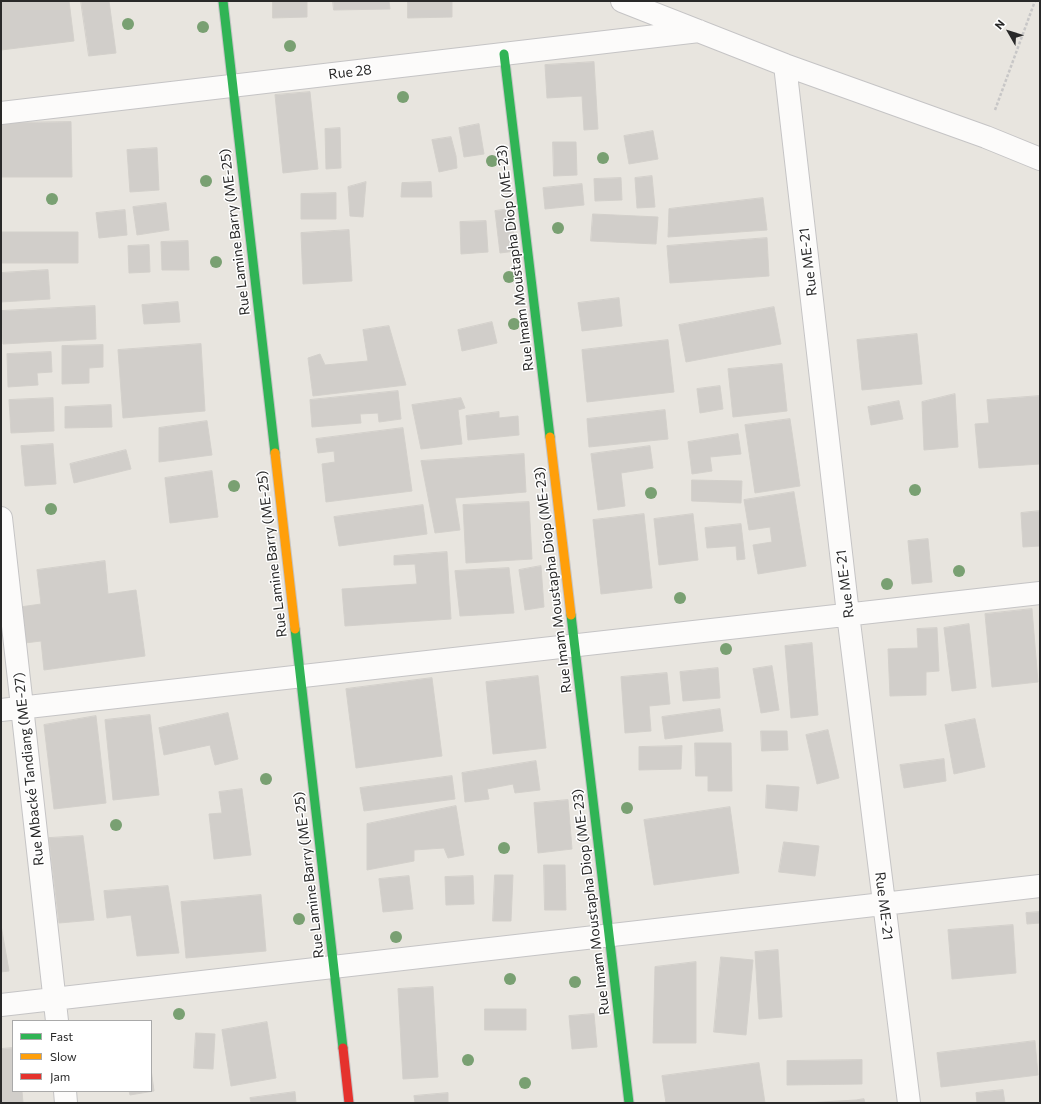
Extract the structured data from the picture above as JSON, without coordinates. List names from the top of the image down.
{
  "streets": {
    "street": [
      "Rue 28",
      "Rue Lamine Barry (ME-25)",
      "Rue Imam Moustapha Diop (ME-23)",
      "Rue ME-21",
      "Rue Mbacké Tandiang (ME-27)"
    ]
  },
  "crossings": [
    ["Rue 28", "Rue Lamine Barry (ME-25)"],
    ["Rue 28", "Rue Imam Moustapha Diop (ME-23)"]
  ],
  "legend": ["Fast", "Slow", "Jam"],
  "north": "top left"
}
